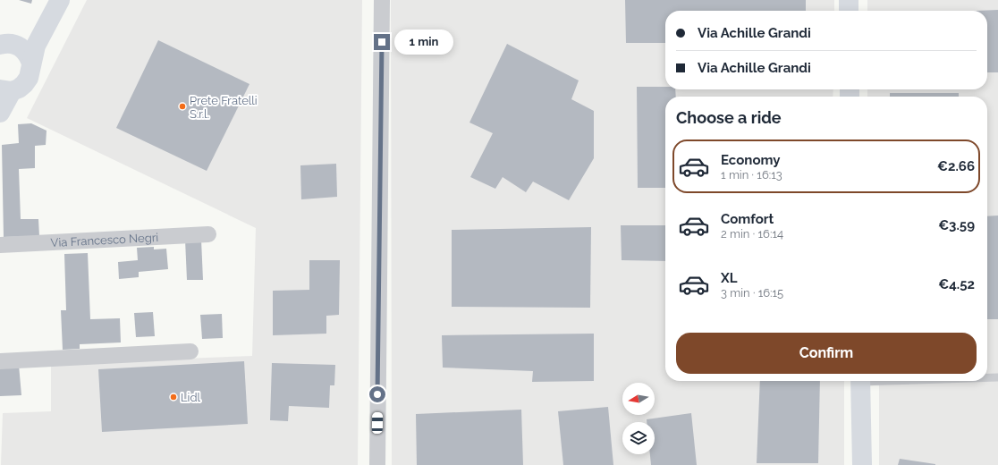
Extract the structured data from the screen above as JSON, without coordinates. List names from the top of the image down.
{
  "streets": {
    "street": ["Via Francesco Negri"]
  },
  "places": ["Prete Fratelli S.r.l.", "Lidl"],
  "north": "left",
  "page": {
    "banner": ["Via Achille Grandi", "Via Achille Grandi"],
    "bubble": "1 min",
    "heading": "Choose a ride",
    "list": [
      {
        "name": "Economy",
        "note": "1 min · 16:13",
        "value": "€2.66"
      },
      {
        "name": "Comfort",
        "note": "2 min · 16:14",
        "value": "€3.59"
      },
      {
        "name": "XL",
        "note": "3 min · 16:15",
        "value": "€4.52"
      }
    ],
    "buttons": "Confirm"
  }
}
